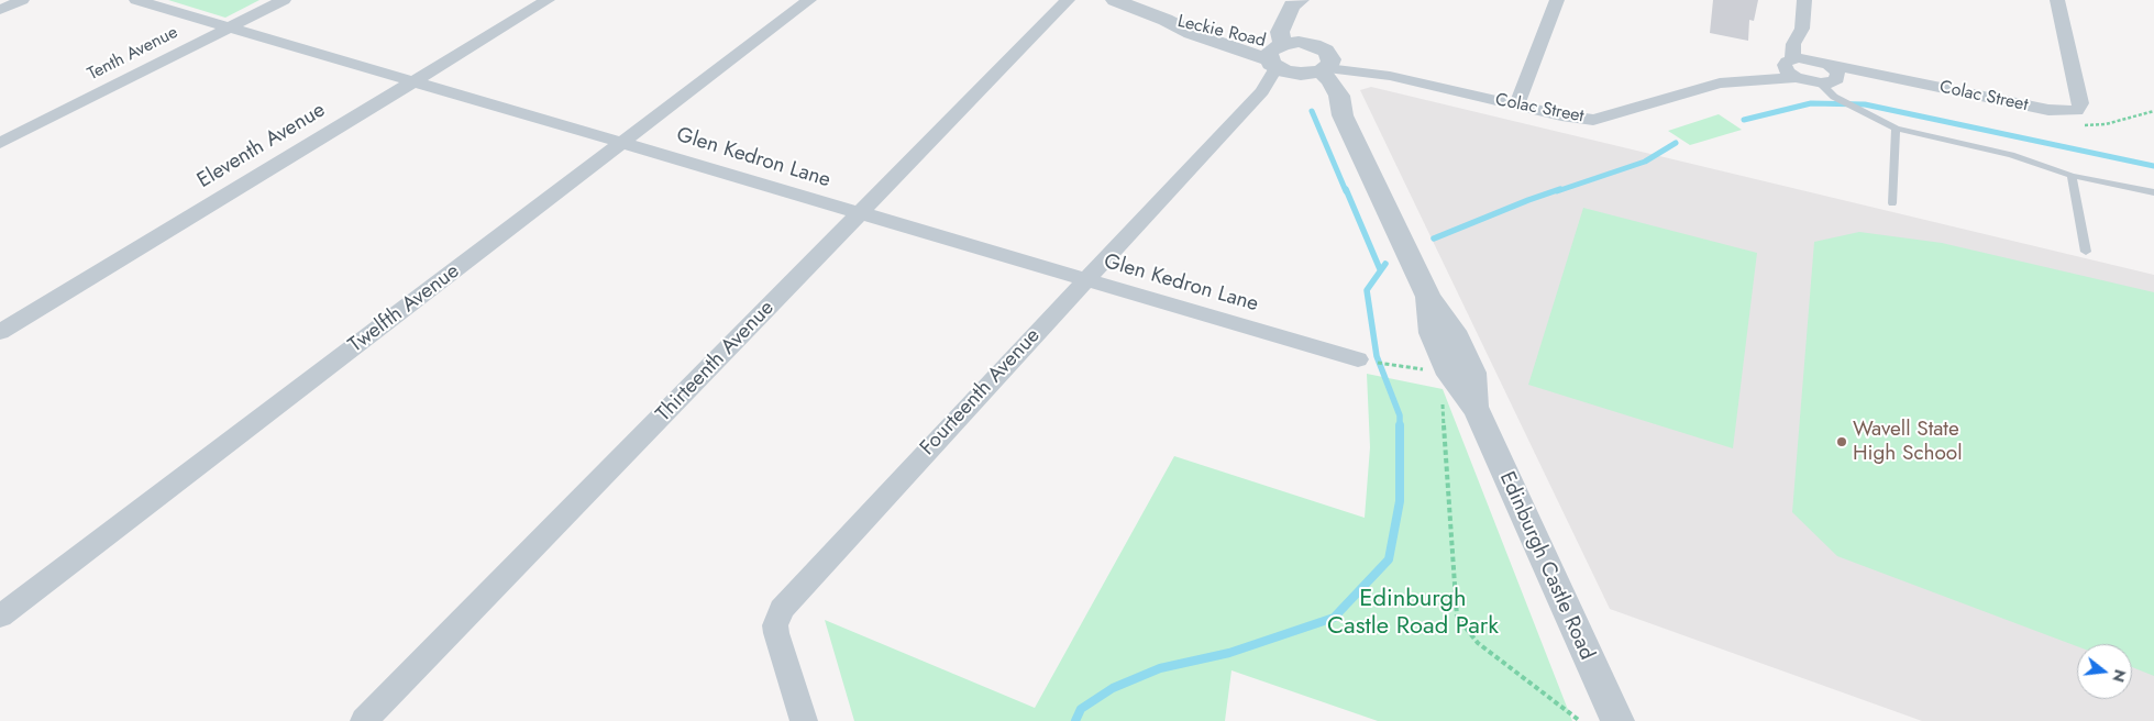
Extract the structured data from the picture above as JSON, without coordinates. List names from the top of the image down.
{
  "streets": {
    "street": [
      "Leckie Road",
      "Tenth Avenue",
      "Colac Street",
      "Eleventh Avenue",
      "Glen Kedron Lane",
      "Twelfth Avenue",
      "Thirteenth Avenue",
      "Fourteenth Avenue",
      "Edinburgh Castle Road"
    ]
  },
  "crossings": [
    ["Leckie Road", "Colac Street"],
    ["Leckie Road", "Fourteenth Avenue"],
    ["Leckie Road", "Edinburgh Castle Road"],
    ["Tenth Avenue", "Glen Kedron Lane"],
    ["Colac Street", "Fourteenth Avenue"],
    ["Colac Street", "Edinburgh Castle Road"],
    ["Eleventh Avenue", "Glen Kedron Lane"],
    ["Glen Kedron Lane", "Twelfth Avenue"],
    ["Glen Kedron Lane", "Thirteenth Avenue"],
    ["Glen Kedron Lane", "Fourteenth Avenue"],
    ["Fourteenth Avenue", "Edinburgh Castle Road"]
  ],
  "parks": ["Edinburgh Castle Road Park"],
  "places": ["Wavell State High School"],
  "north": "right"
}
